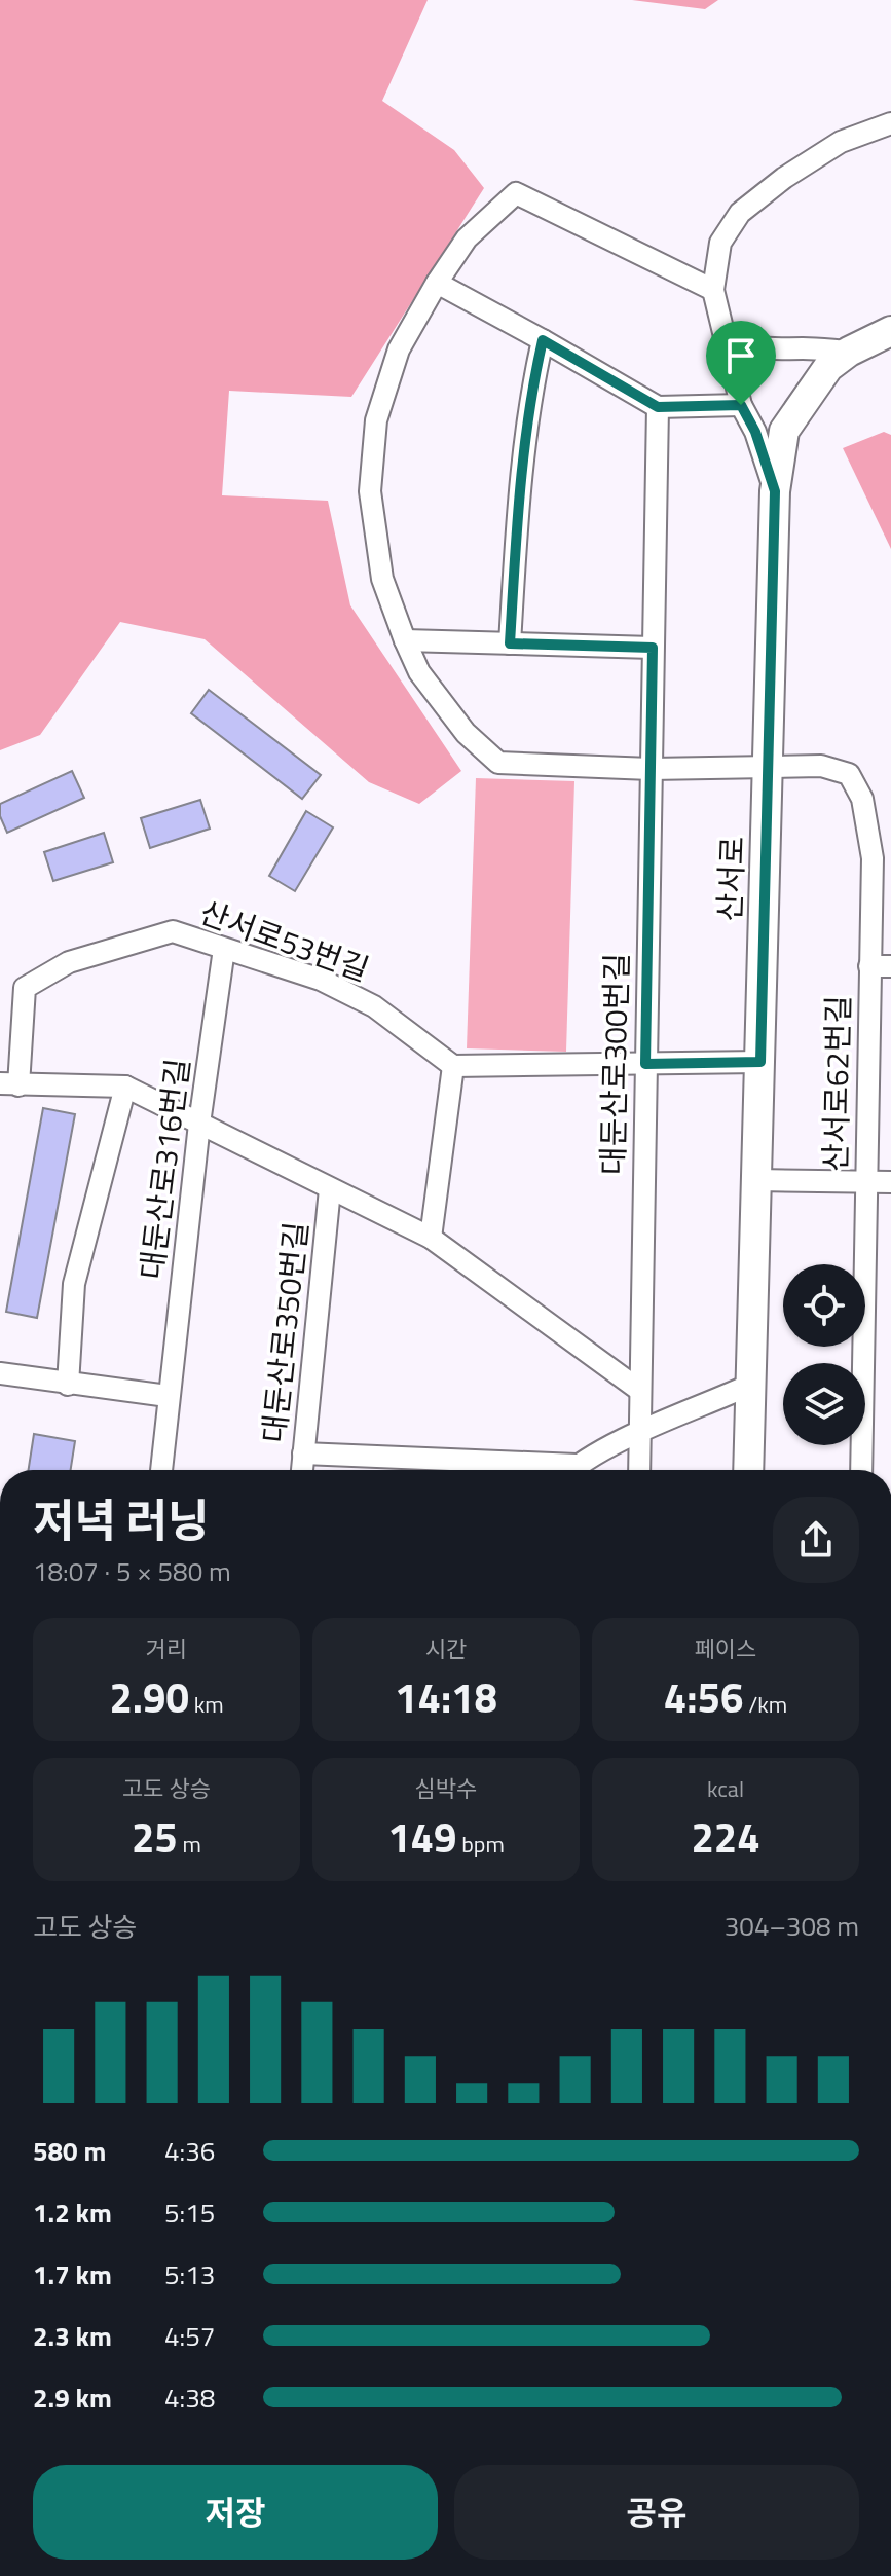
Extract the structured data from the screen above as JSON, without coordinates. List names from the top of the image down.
{
  "streets": {
    "main road": ["산서로"],
    "street": [
      "산서로53번길",
      "대둔산로300번길",
      "산서로62번길",
      "대둔산로316번길",
      "대둔산로350번길"
    ]
  },
  "crossings": [
    ["산서로", "산서로62번길"],
    ["산서로53번길", "대둔산로316번길"],
    ["산서로53번길", "대둔산로350번길"],
    ["대둔산로300번길", "대둔산로350번길"],
    ["대둔산로316번길", "대둔산로350번길"]
  ],
  "page": {
    "heading": ["저녁 러닝", "18:07 · 5 × 580 m"],
    "stats": [
      ["거리", "2.90 km"],
      ["시간", "14:18"],
      ["페이스", "4:56 /km"],
      ["고도 상승", "25 m"],
      ["심박수", "149 bpm"],
      ["kcal", "224"]
    ],
    "chart": ["고도 상승", "304–308 m"],
    "list": [
      {
        "name": "580 m",
        "note": "4:36"
      },
      {
        "name": "1.2 km",
        "note": "5:15"
      },
      {
        "name": "1.7 km",
        "note": "5:13"
      },
      {
        "name": "2.3 km",
        "note": "4:57"
      },
      {
        "name": "2.9 km",
        "note": "4:38"
      }
    ],
    "buttons": ["저장", "공유"]
  }
}
